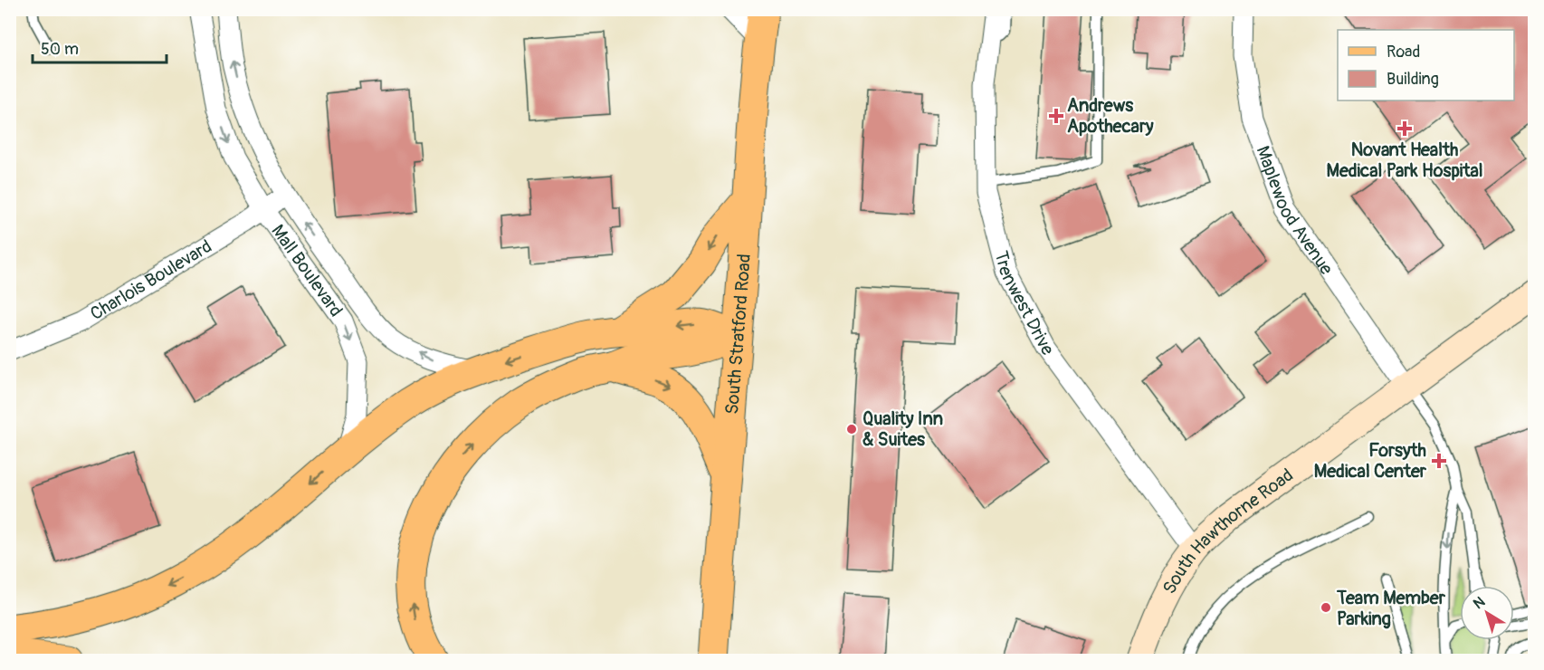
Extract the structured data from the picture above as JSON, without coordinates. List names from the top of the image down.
{
  "streets": {
    "main road": ["South Stratford Road", "South Hawthorne Road"],
    "street": [
      "Maplewood Avenue",
      "Mall Boulevard",
      "Charlois Boulevard",
      "Trenwest Drive"
    ]
  },
  "crossings": [
    ["Maplewood Avenue", "South Hawthorne Road"],
    ["Mall Boulevard", "Charlois Boulevard"],
    ["Trenwest Drive", "South Hawthorne Road"]
  ],
  "places": {
    "health": ["Andrews Apothecary", "Novant Health Medical Park Hospital", "Forsyth Medical Center"],
    "other": ["Quality Inn & Suites", "Team Member Parking"]
  },
  "legend": ["Road", "Building"],
  "scale_bar": "50 m",
  "north": "top left"
}
